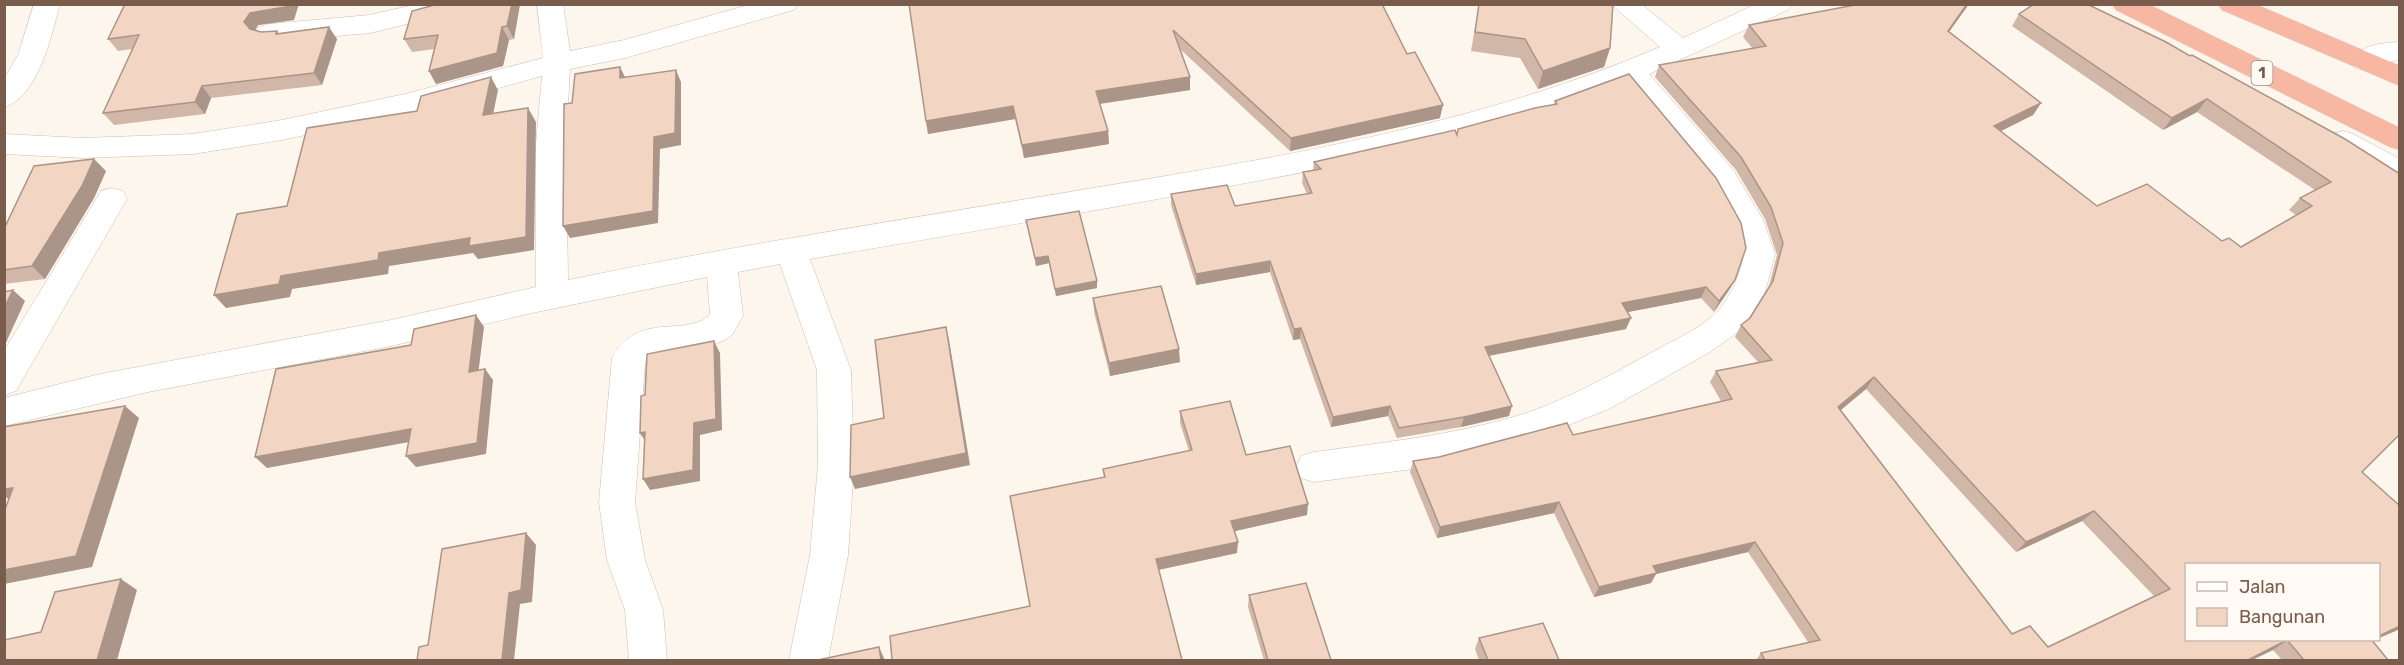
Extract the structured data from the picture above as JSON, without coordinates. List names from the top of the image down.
{
  "streets": {
    "highway": ["1"]
  },
  "legend": ["Jalan", "Bangunan"]
}
